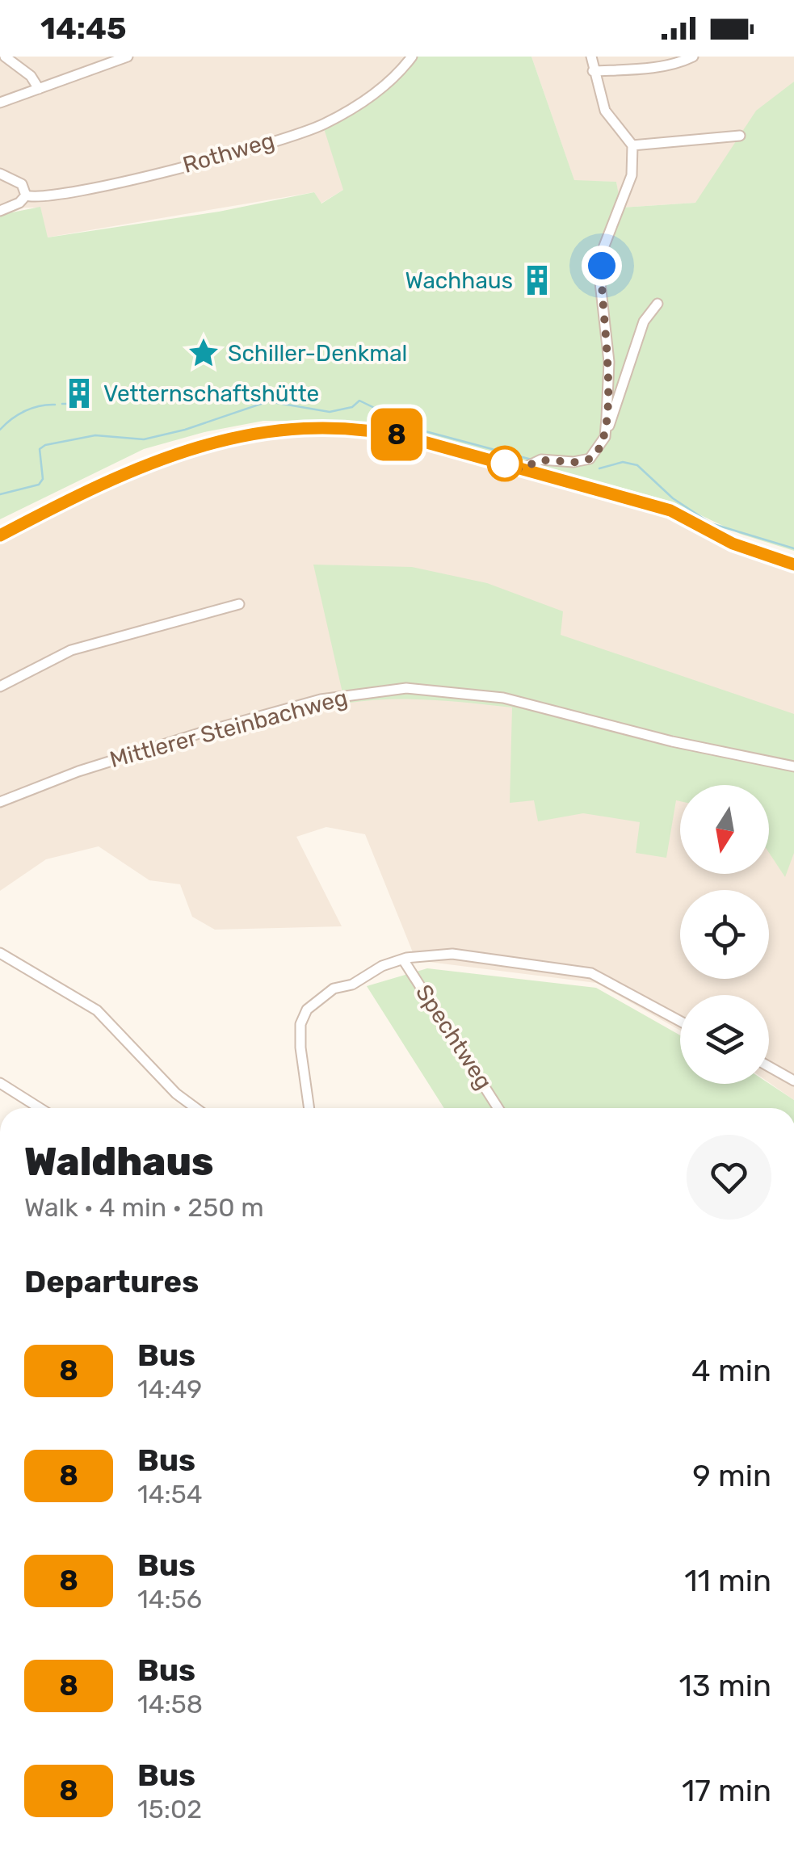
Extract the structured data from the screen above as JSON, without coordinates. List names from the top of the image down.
{
  "streets": {
    "street": ["Rothweg", "Mittlerer Steinbachweg", "Spechtweg"]
  },
  "places": {
    "building": ["Wachhaus", "Vetternschaftshütte"],
    "place": ["Schiller-Denkmal"]
  },
  "lines": ["bus line 8"],
  "north": "bottom",
  "page": {
    "status": "14:45",
    "on_map": "8",
    "heading": [
      ["Waldhaus", "Walk · 4 min · 250 m"],
      "Departures"
    ],
    "list": [
      {
        "mark": "8",
        "name": "Bus",
        "note": "14:49",
        "value": "4 min"
      },
      {
        "mark": "8",
        "name": "Bus",
        "note": "14:54",
        "value": "9 min"
      },
      {
        "mark": "8",
        "name": "Bus",
        "note": "14:56",
        "value": "11 min"
      },
      {
        "mark": "8",
        "name": "Bus",
        "note": "14:58",
        "value": "13 min"
      },
      {
        "mark": "8",
        "name": "Bus",
        "note": "15:02",
        "value": "17 min"
      }
    ]
  }
}
